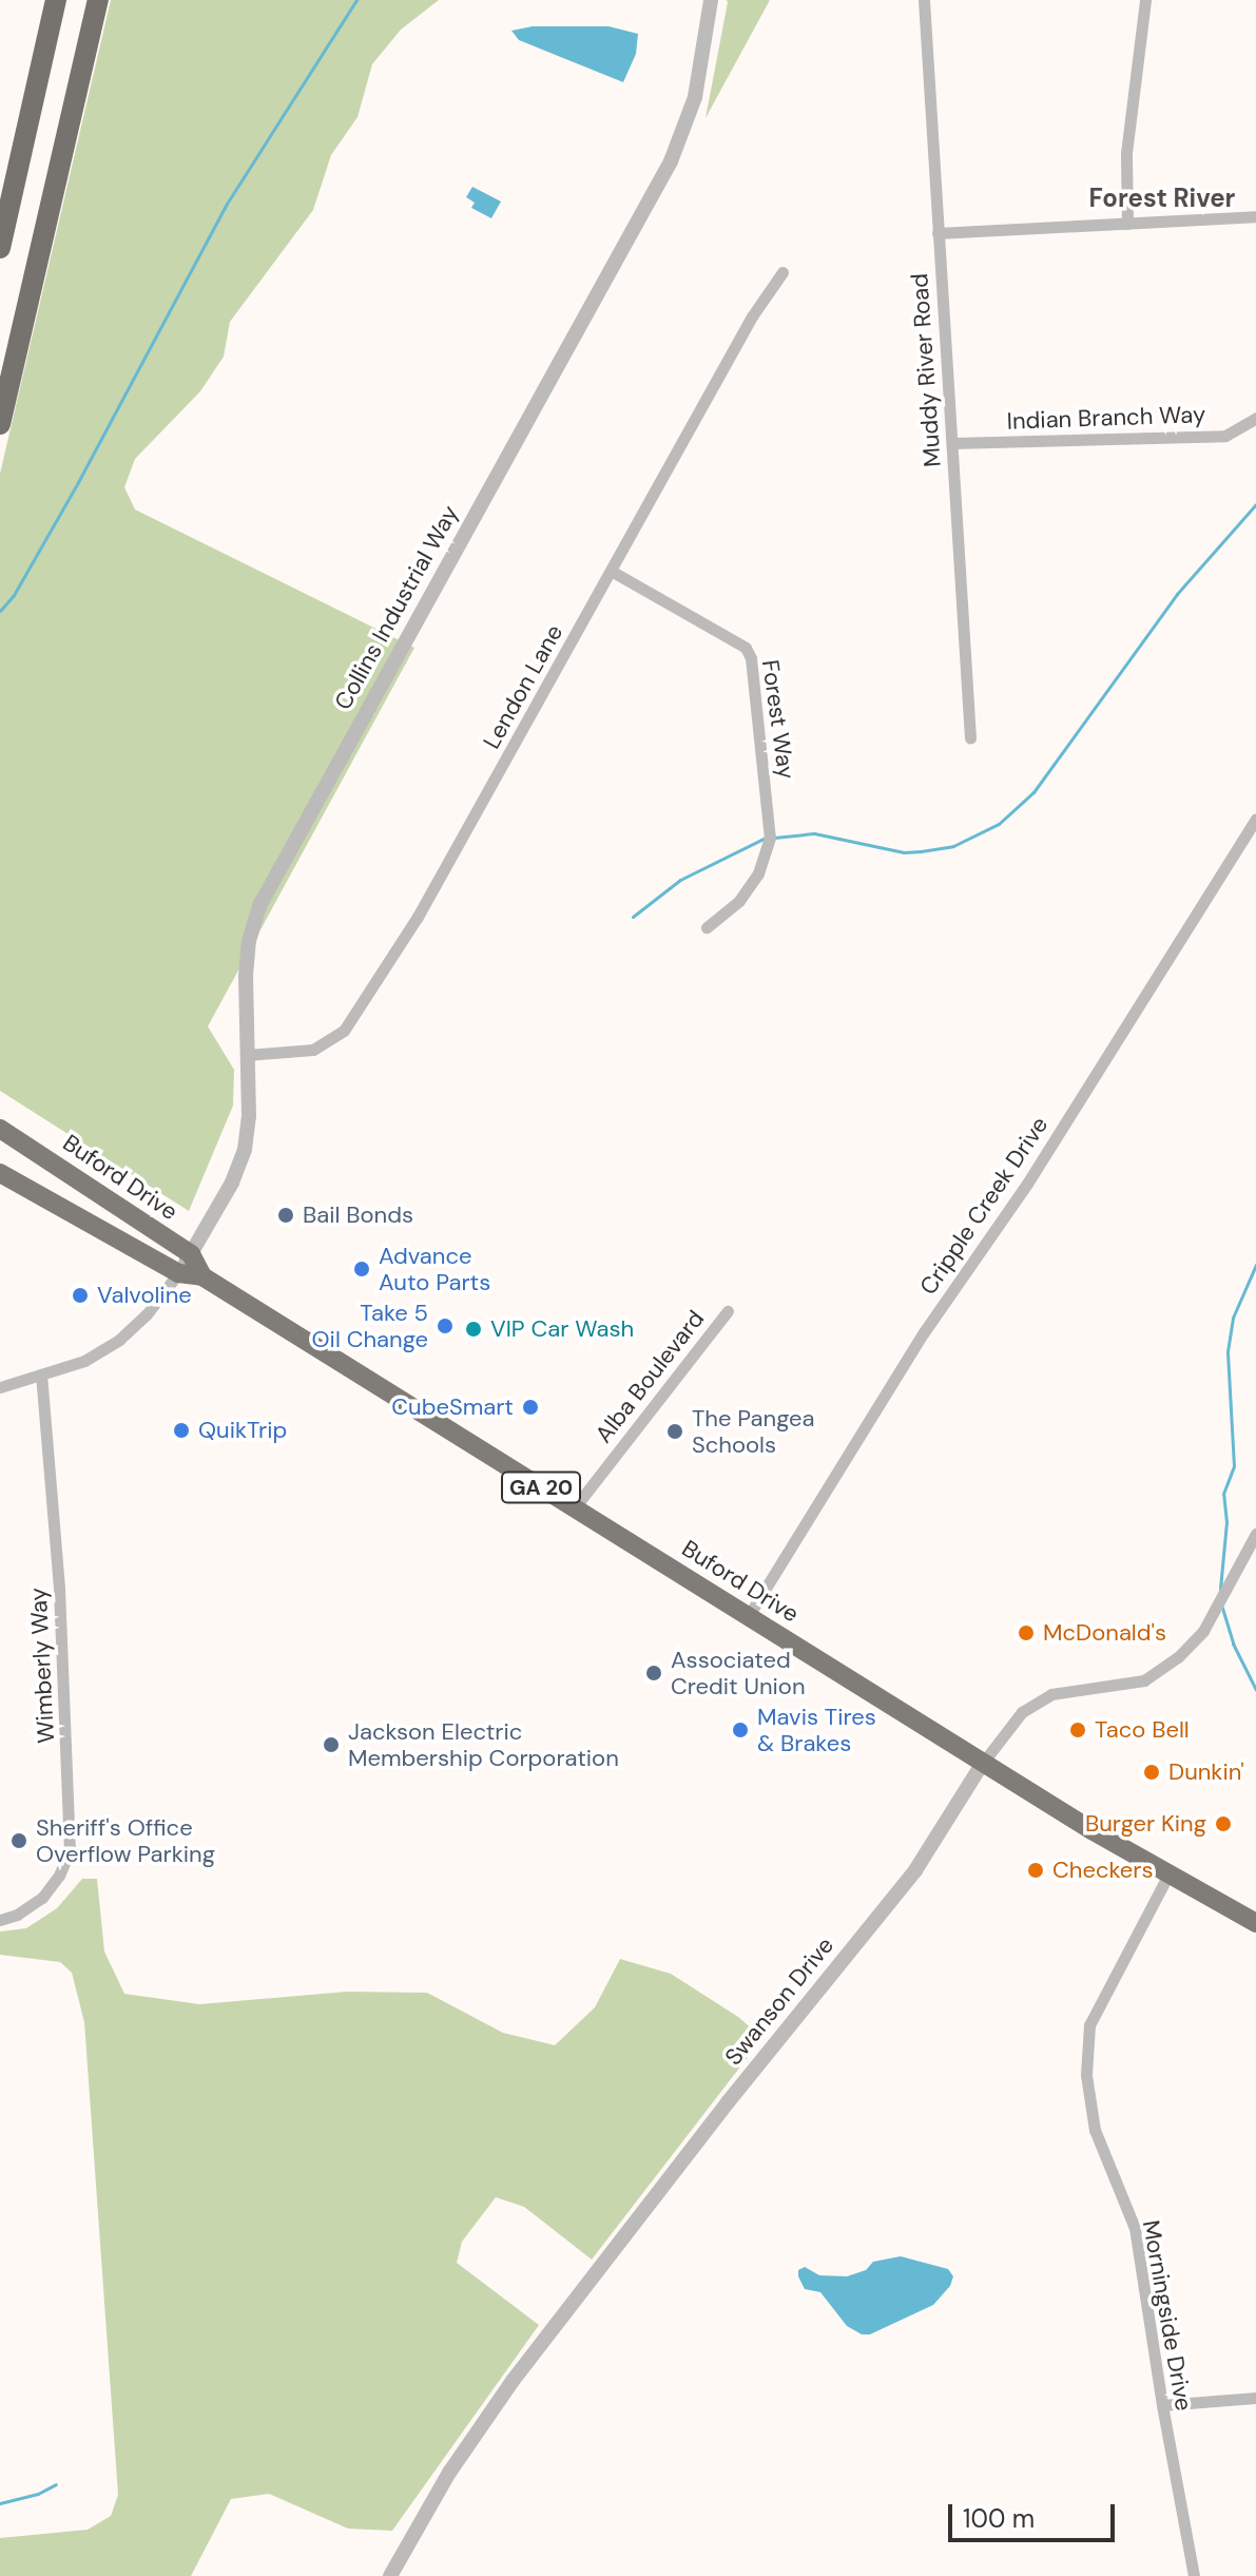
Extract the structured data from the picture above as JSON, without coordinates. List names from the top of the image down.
{
  "streets": {
    "highway": ["Buford Drive", "GA 20"],
    "street": [
      "Muddy River Road",
      "Indian Branch Way",
      "Collins Industrial Way",
      "Lendon Lane",
      "Forest Way",
      "Cripple Creek Drive",
      "Alba Boulevard",
      "Wimberly Way",
      "Swanson Drive",
      "Morningside Drive"
    ]
  },
  "crossings": [
    ["Muddy River Road", "Indian Branch Way"],
    ["Collins Industrial Way", "Lendon Lane"],
    ["Collins Industrial Way", "Buford Drive"],
    ["Lendon Lane", "Forest Way"],
    ["Buford Drive", "Cripple Creek Drive"],
    ["Buford Drive", "Alba Boulevard"],
    ["Buford Drive", "Swanson Drive"],
    ["Buford Drive", "Morningside Drive"]
  ],
  "districts": ["Forest River"],
  "places": [
    "Bail Bonds",
    "Advance Auto Parts",
    "Valvoline",
    "Take 5 Oil Change",
    "VIP Car Wash",
    "CubeSmart",
    "QuikTrip",
    "The Pangea Schools",
    "McDonald's",
    "Associated Credit Union",
    "Mavis Tires & Brakes",
    "Taco Bell",
    "Jackson Electric Membership Corporation",
    "Dunkin'",
    "Burger King",
    "Sheriff's Office Overflow Parking",
    "Checkers"
  ],
  "scale_bar": "100 m"
}
